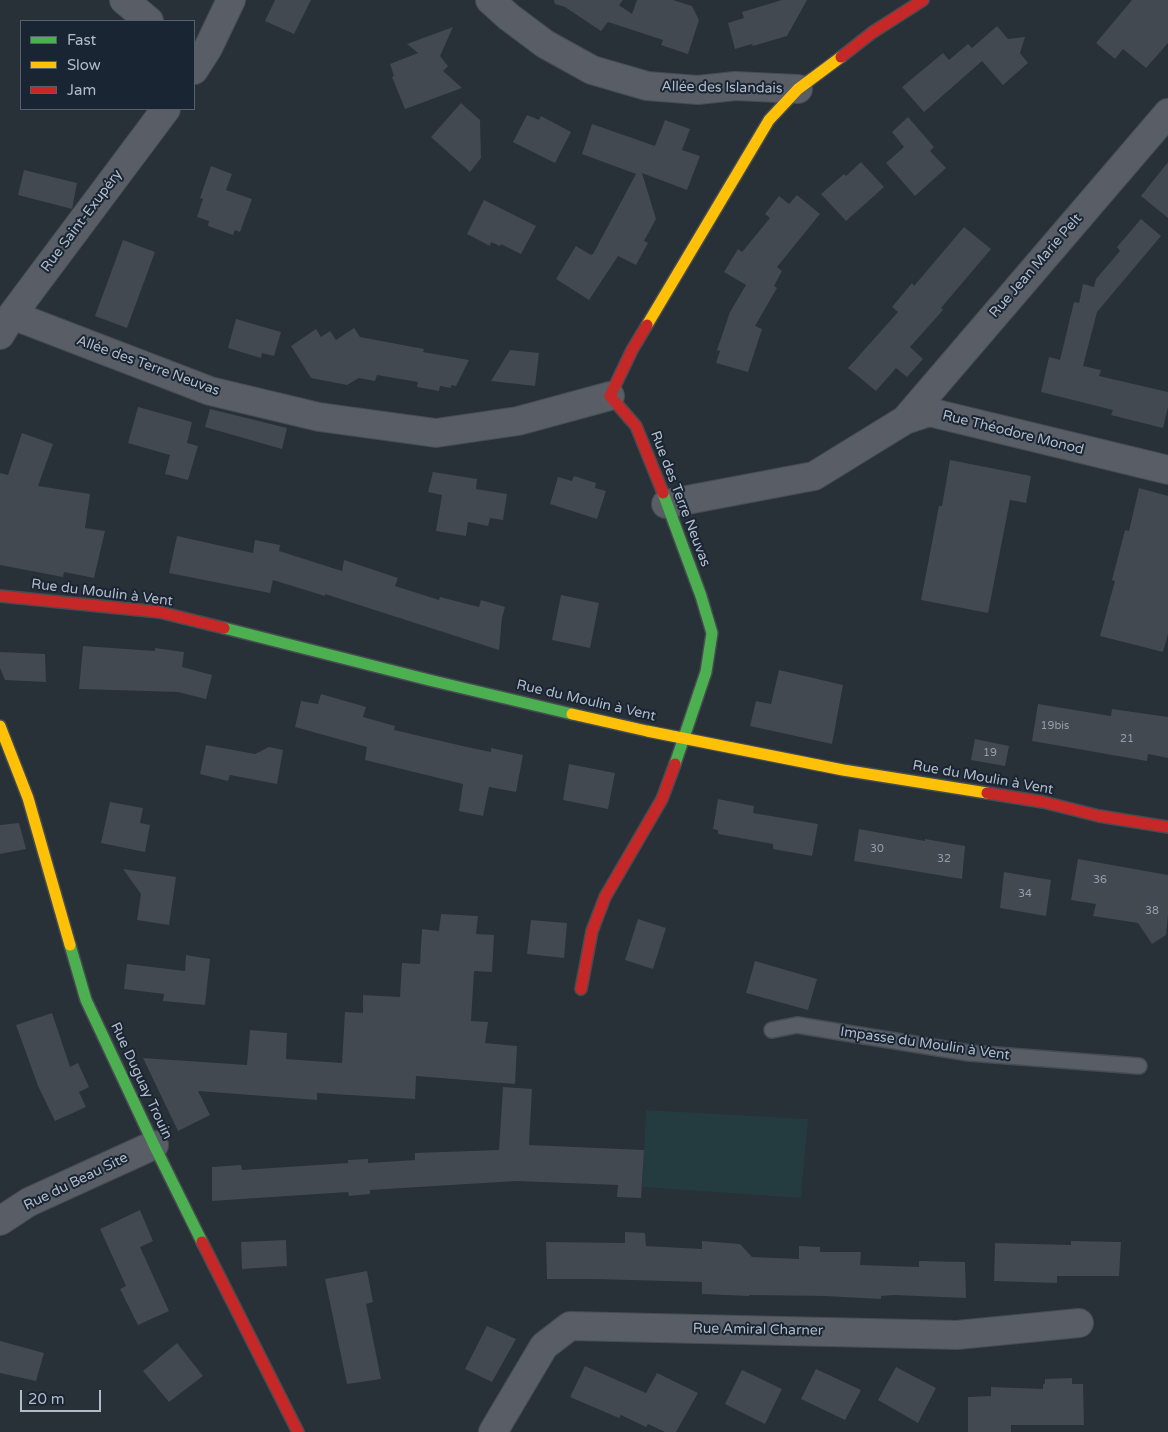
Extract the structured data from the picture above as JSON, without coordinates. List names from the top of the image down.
{
  "streets": {
    "street": [
      "Allée des Islandais",
      "Rue Saint-Exupéry",
      "Rue Jean Marie Pelt",
      "Allée des Terre Neuvas",
      "Rue Théodore Monod",
      "Rue des Terre Neuvas",
      "Rue du Moulin à Vent",
      "Rue Duguay Trouin",
      "Rue du Beau Site",
      "Rue Amiral Charner"
    ],
    "lane": ["Impasse du Moulin à Vent"]
  },
  "crossings": [
    ["Rue Saint-Exupéry", "Allée des Terre Neuvas"],
    ["Rue Jean Marie Pelt", "Rue Théodore Monod"],
    ["Allée des Terre Neuvas", "Rue des Terre Neuvas"],
    ["Rue Théodore Monod", "Rue des Terre Neuvas"],
    ["Rue des Terre Neuvas", "Rue du Moulin à Vent"],
    ["Rue Duguay Trouin", "Rue du Beau Site"]
  ],
  "house_numbers": [
    "19bis",
    "21",
    "19",
    "30",
    "32",
    "36",
    "34",
    "38"
  ],
  "legend": ["Fast", "Slow", "Jam"],
  "scale_bar": "20 m"
}
